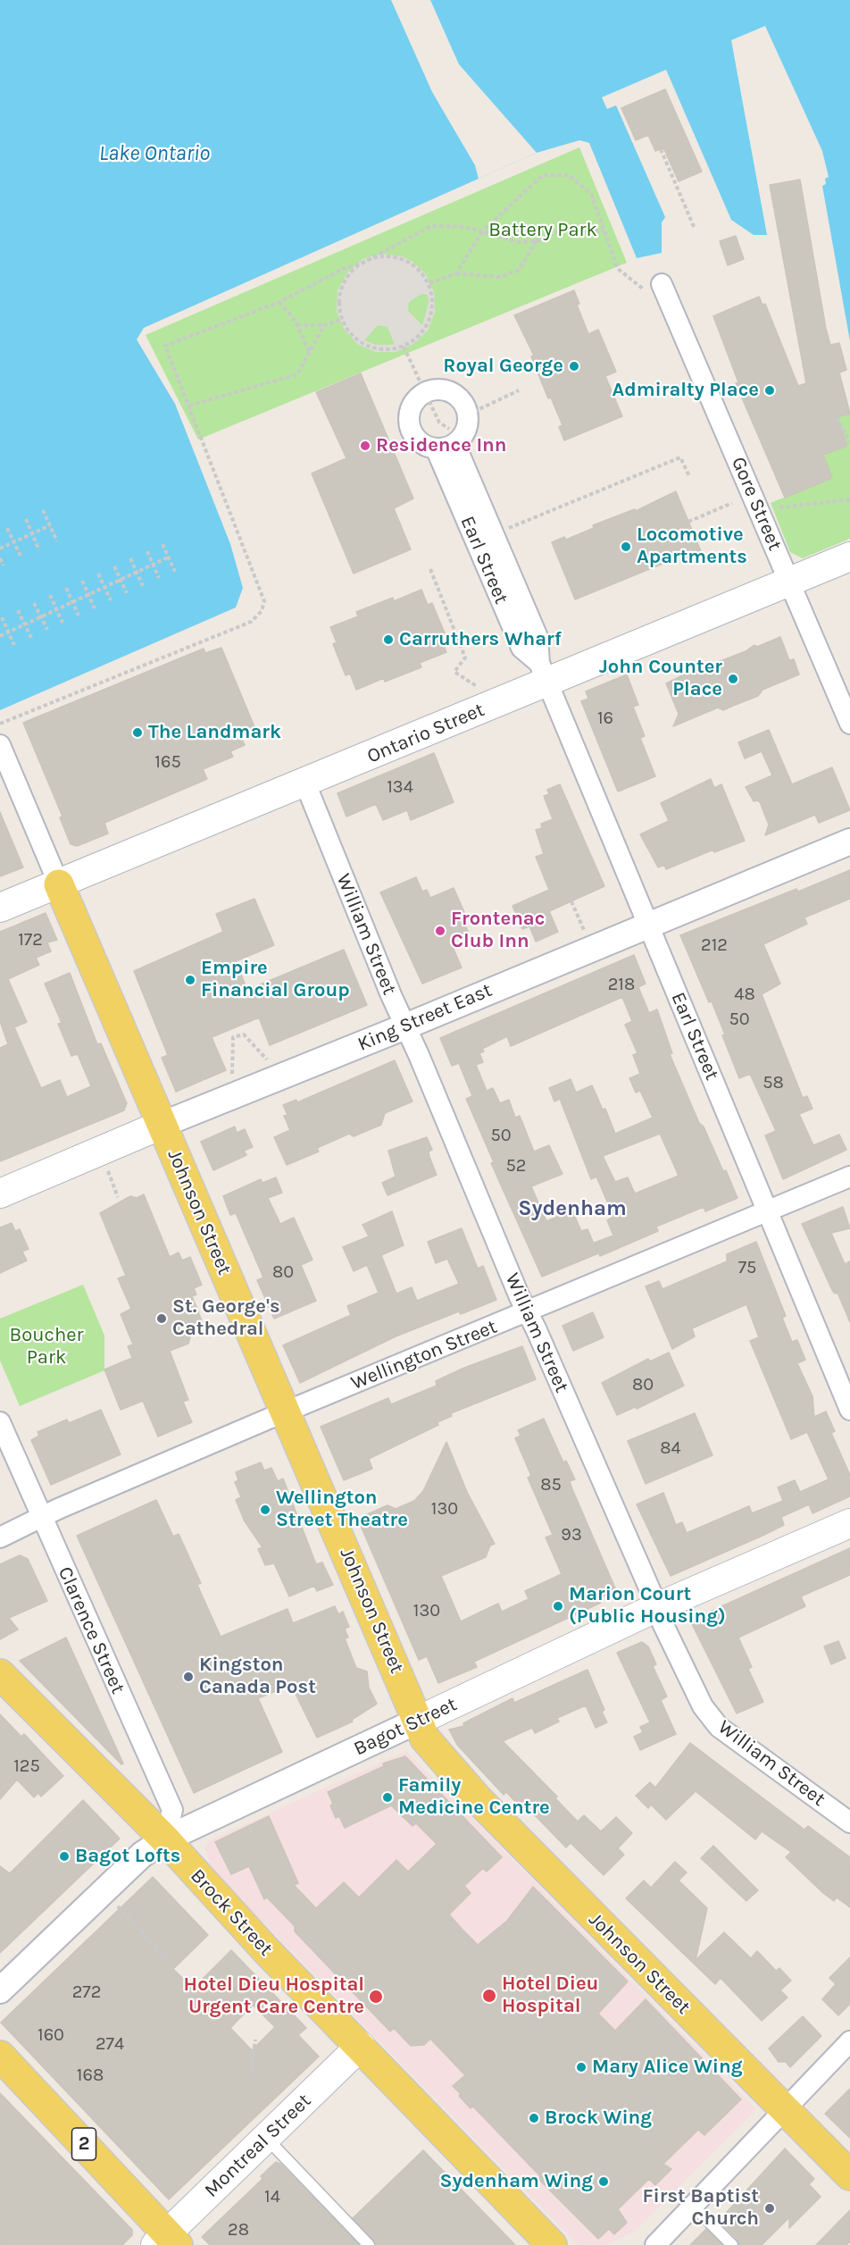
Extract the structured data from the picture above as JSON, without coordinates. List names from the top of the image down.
{
  "streets": {
    "main road": [
      "Ontario Street",
      "King Street East",
      "Johnson Street",
      "Bagot Street",
      "Brock Street",
      "2",
      "Montreal Street"
    ],
    "street": [
      "Gore Street",
      "Earl Street",
      "William Street",
      "Wellington Street",
      "Clarence Street"
    ]
  },
  "crossings": [
    ["Gore Street", "Ontario Street"],
    ["Earl Street", "Ontario Street"],
    ["Earl Street", "King Street East"],
    ["Earl Street", "Wellington Street"],
    ["Ontario Street", "William Street"],
    ["Ontario Street", "Johnson Street"],
    ["William Street", "King Street East"],
    ["William Street", "Wellington Street"],
    ["William Street", "Bagot Street"],
    ["King Street East", "Johnson Street"],
    ["Johnson Street", "Wellington Street"],
    ["Johnson Street", "Bagot Street"],
    ["Wellington Street", "Clarence Street"],
    ["Clarence Street", "Bagot Street"],
    ["Clarence Street", "Brock Street"],
    ["Bagot Street", "Brock Street"],
    ["Brock Street", "Montreal Street"],
    ["2", "Montreal Street"]
  ],
  "districts": ["Sydenham"],
  "water": ["Lake Ontario"],
  "parks": ["Battery Park", "Boucher Park"],
  "places": [
    "Royal George",
    "Admiralty Place",
    "Residence Inn",
    "Locomotive Apartments",
    "Carruthers Wharf",
    "John Counter Place",
    "The Landmark",
    "Frontenac Club Inn",
    "Empire Financial Group",
    "St. George's Cathedral",
    "Wellington Street Theatre",
    "Marion Court (Public Housing)",
    "Kingston Canada Post",
    "Family Medicine Centre",
    "Bagot Lofts",
    "Hotel Dieu Hospital",
    "Hotel Dieu Hospital Urgent Care Centre",
    "Mary Alice Wing",
    "Brock Wing",
    "Sydenham Wing",
    "First Baptist Church"
  ],
  "house_numbers": [
    "16",
    "165",
    "134",
    "172",
    "212",
    "218",
    "48",
    "50",
    "58",
    "50",
    "52",
    "75",
    "80",
    "80",
    "84",
    "85",
    "130",
    "93",
    "130",
    "125",
    "272",
    "160",
    "274",
    "168",
    "14",
    "28"
  ]
}
